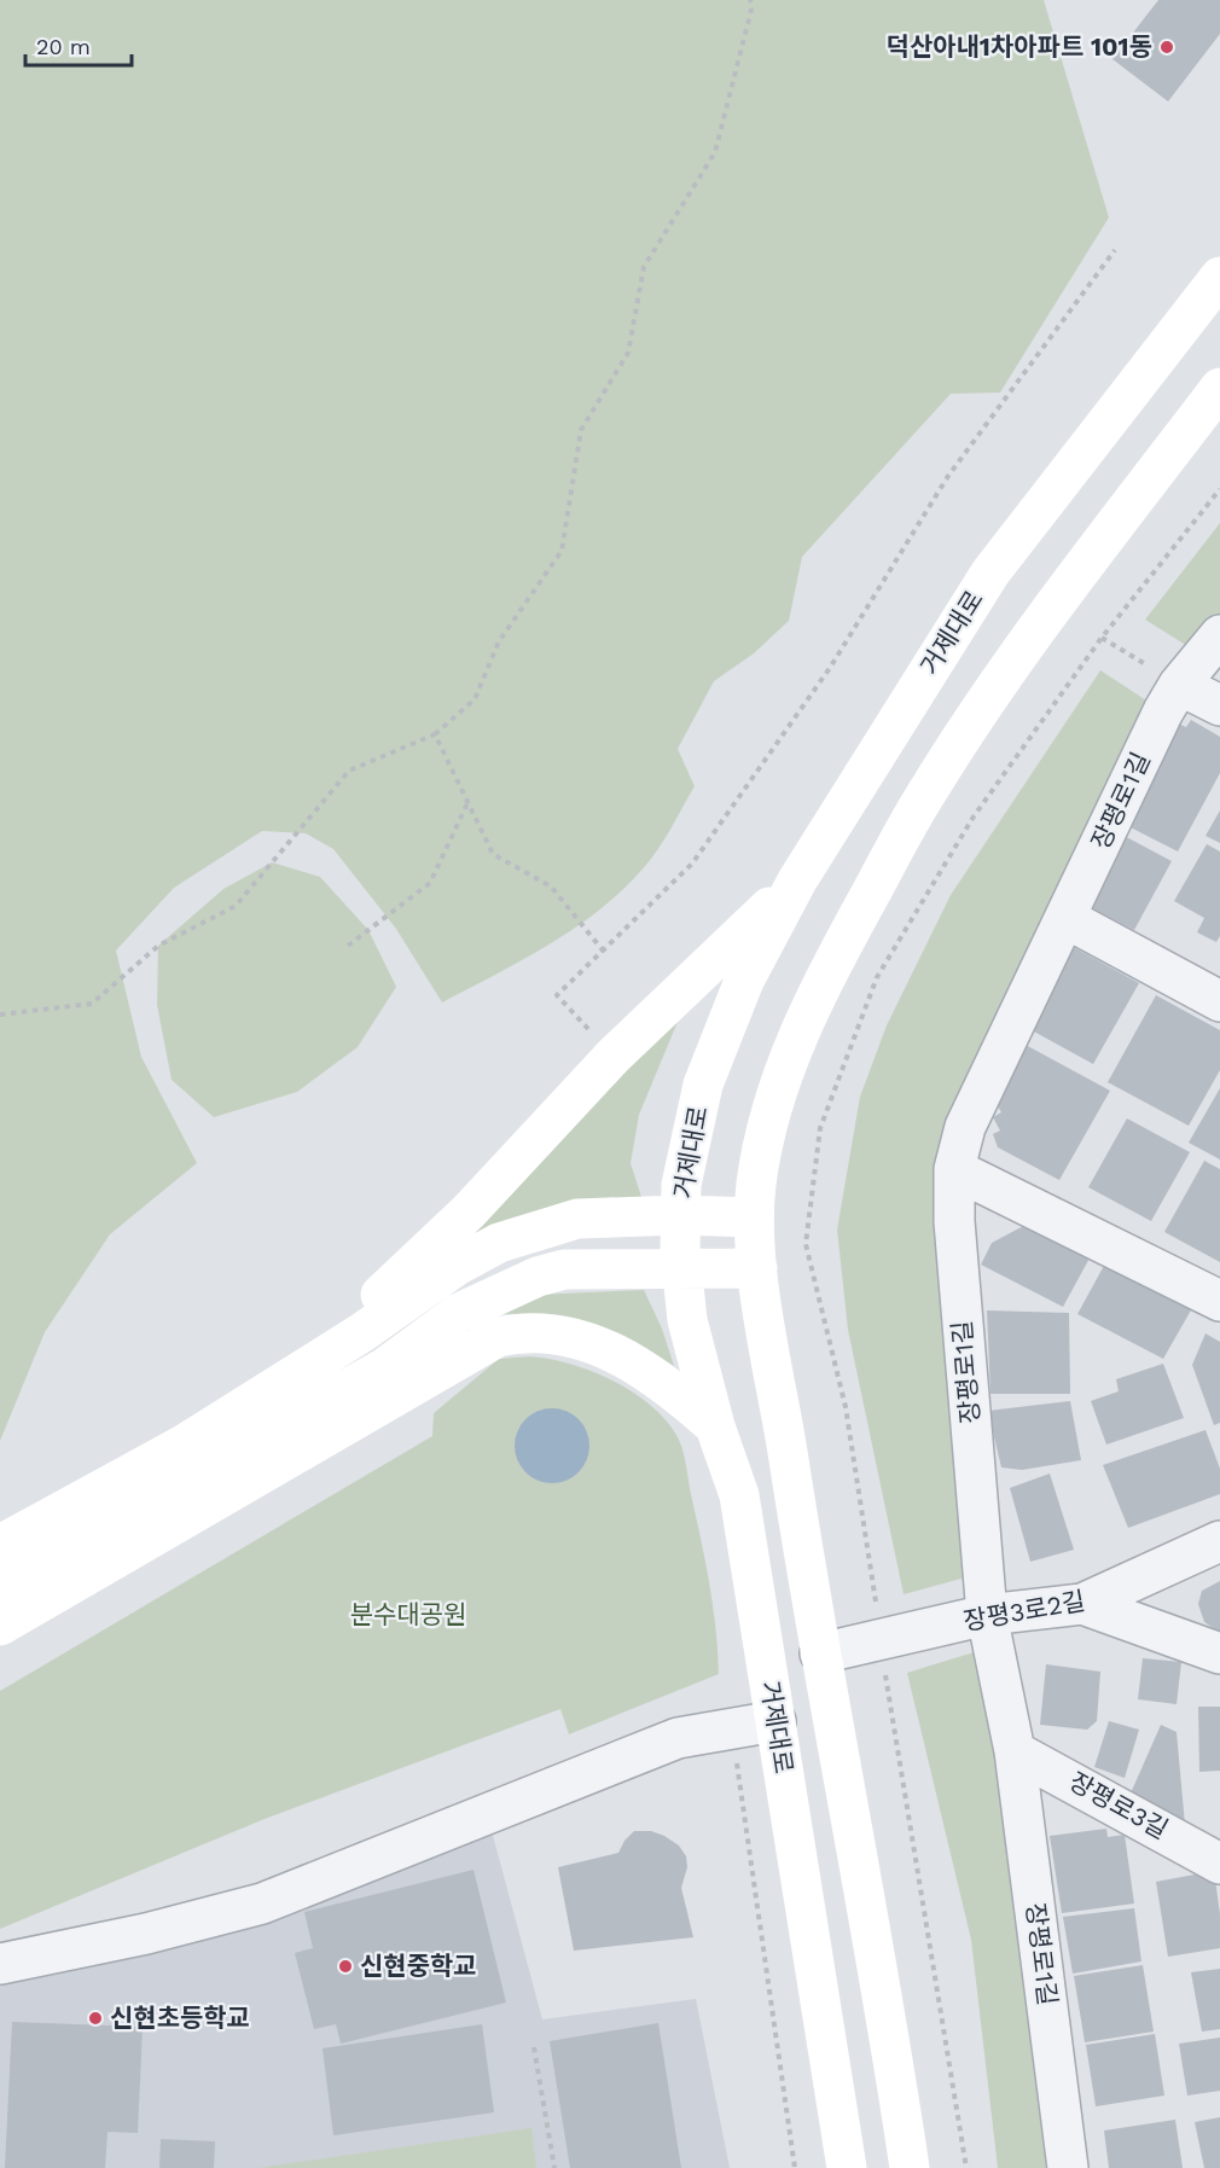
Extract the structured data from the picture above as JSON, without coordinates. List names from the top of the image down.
{
  "streets": {
    "main road": ["거제대로"],
    "street": ["장평로1길", "장평3로2길", "장평로3길"]
  },
  "crossings": [
    ["장평로1길", "장평3로2길"],
    ["장평로1길", "장평로3길"]
  ],
  "parks": ["분수대공원"],
  "places": ["덕산아내1차아파트 101동", "신현중학교", "신현초등학교"],
  "scale_bar": "20 m"
}
